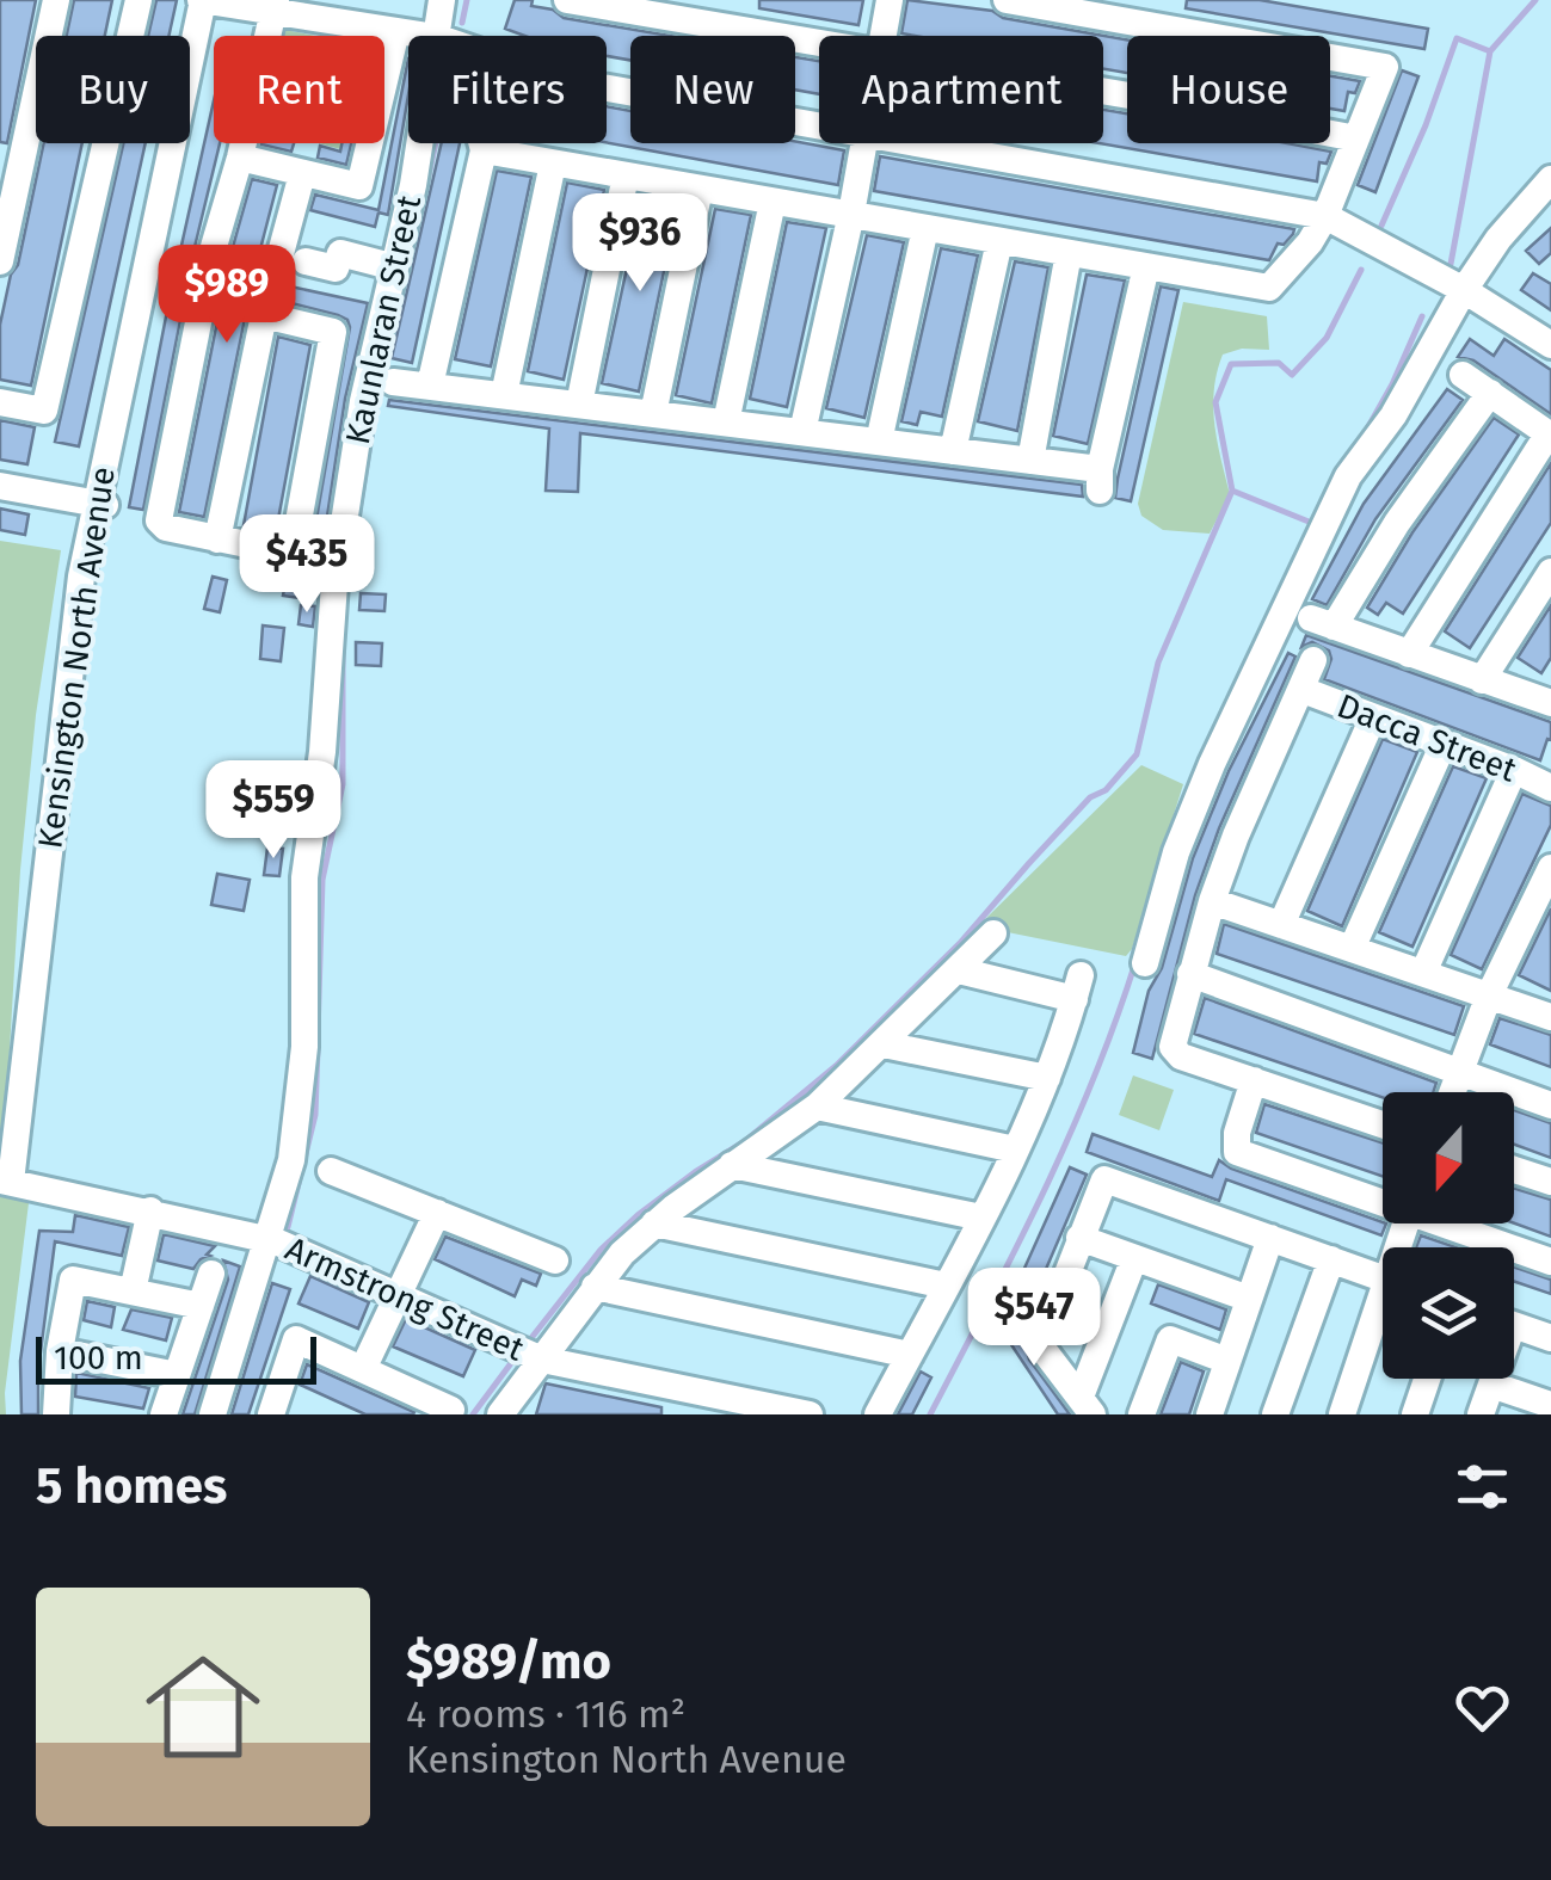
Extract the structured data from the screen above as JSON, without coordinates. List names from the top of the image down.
{
  "streets": {
    "street": [
      "Kaunlaran Street",
      "Kensington North Avenue",
      "Dacca Street",
      "Armstrong Street"
    ]
  },
  "crossings": [
    ["Kaunlaran Street", "Armstrong Street"],
    ["Kensington North Avenue", "Armstrong Street"]
  ],
  "scale_bar": "100 m",
  "north": "bottom",
  "page": {
    "chip": [
      "Buy",
      "Rent",
      "Filters",
      "New",
      "Apartment",
      "House"
    ],
    "price": [
      "$936",
      "$989",
      "$435",
      "$559",
      "$547"
    ],
    "scale": "100 m",
    "heading": "5 homes",
    "list": [
      {
        "name": "$989/mo",
        "note": "4 rooms · 116 m² · Kensington North Avenue"
      }
    ]
  }
}
